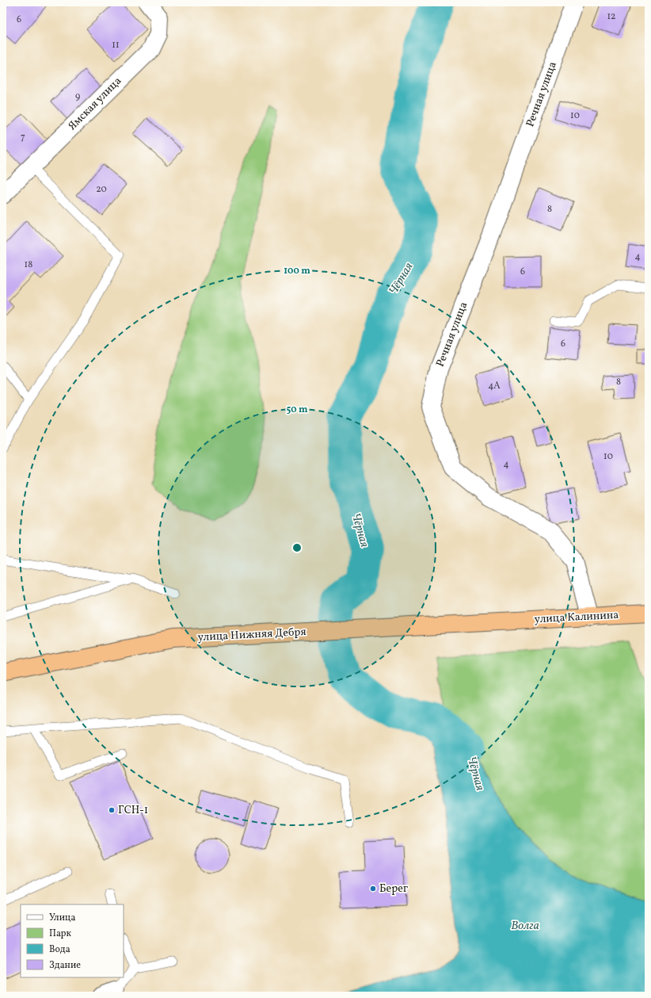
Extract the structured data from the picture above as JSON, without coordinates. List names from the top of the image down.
{
  "streets": {
    "highway": ["улица Калинина", "улица Нижняя Дебря"],
    "street": ["Речная улица", "Ямская улица"]
  },
  "crossings": [
    ["Речная улица", "улица Калинина"],
    ["улица Калинина", "улица Нижняя Дебря"]
  ],
  "water": ["Чёрная", "Волга"],
  "places": ["ГСН-1", "Берег"],
  "house_numbers": [
    "12",
    "6",
    "11",
    "9",
    "10",
    "7",
    "20",
    "8",
    "4",
    "18",
    "6",
    "6",
    "8",
    "4А",
    "10",
    "4"
  ],
  "legend": [
    "Улица",
    "Парк",
    "Вода",
    "Здание"
  ],
  "rings": ["100 m", "50 m"]
}
